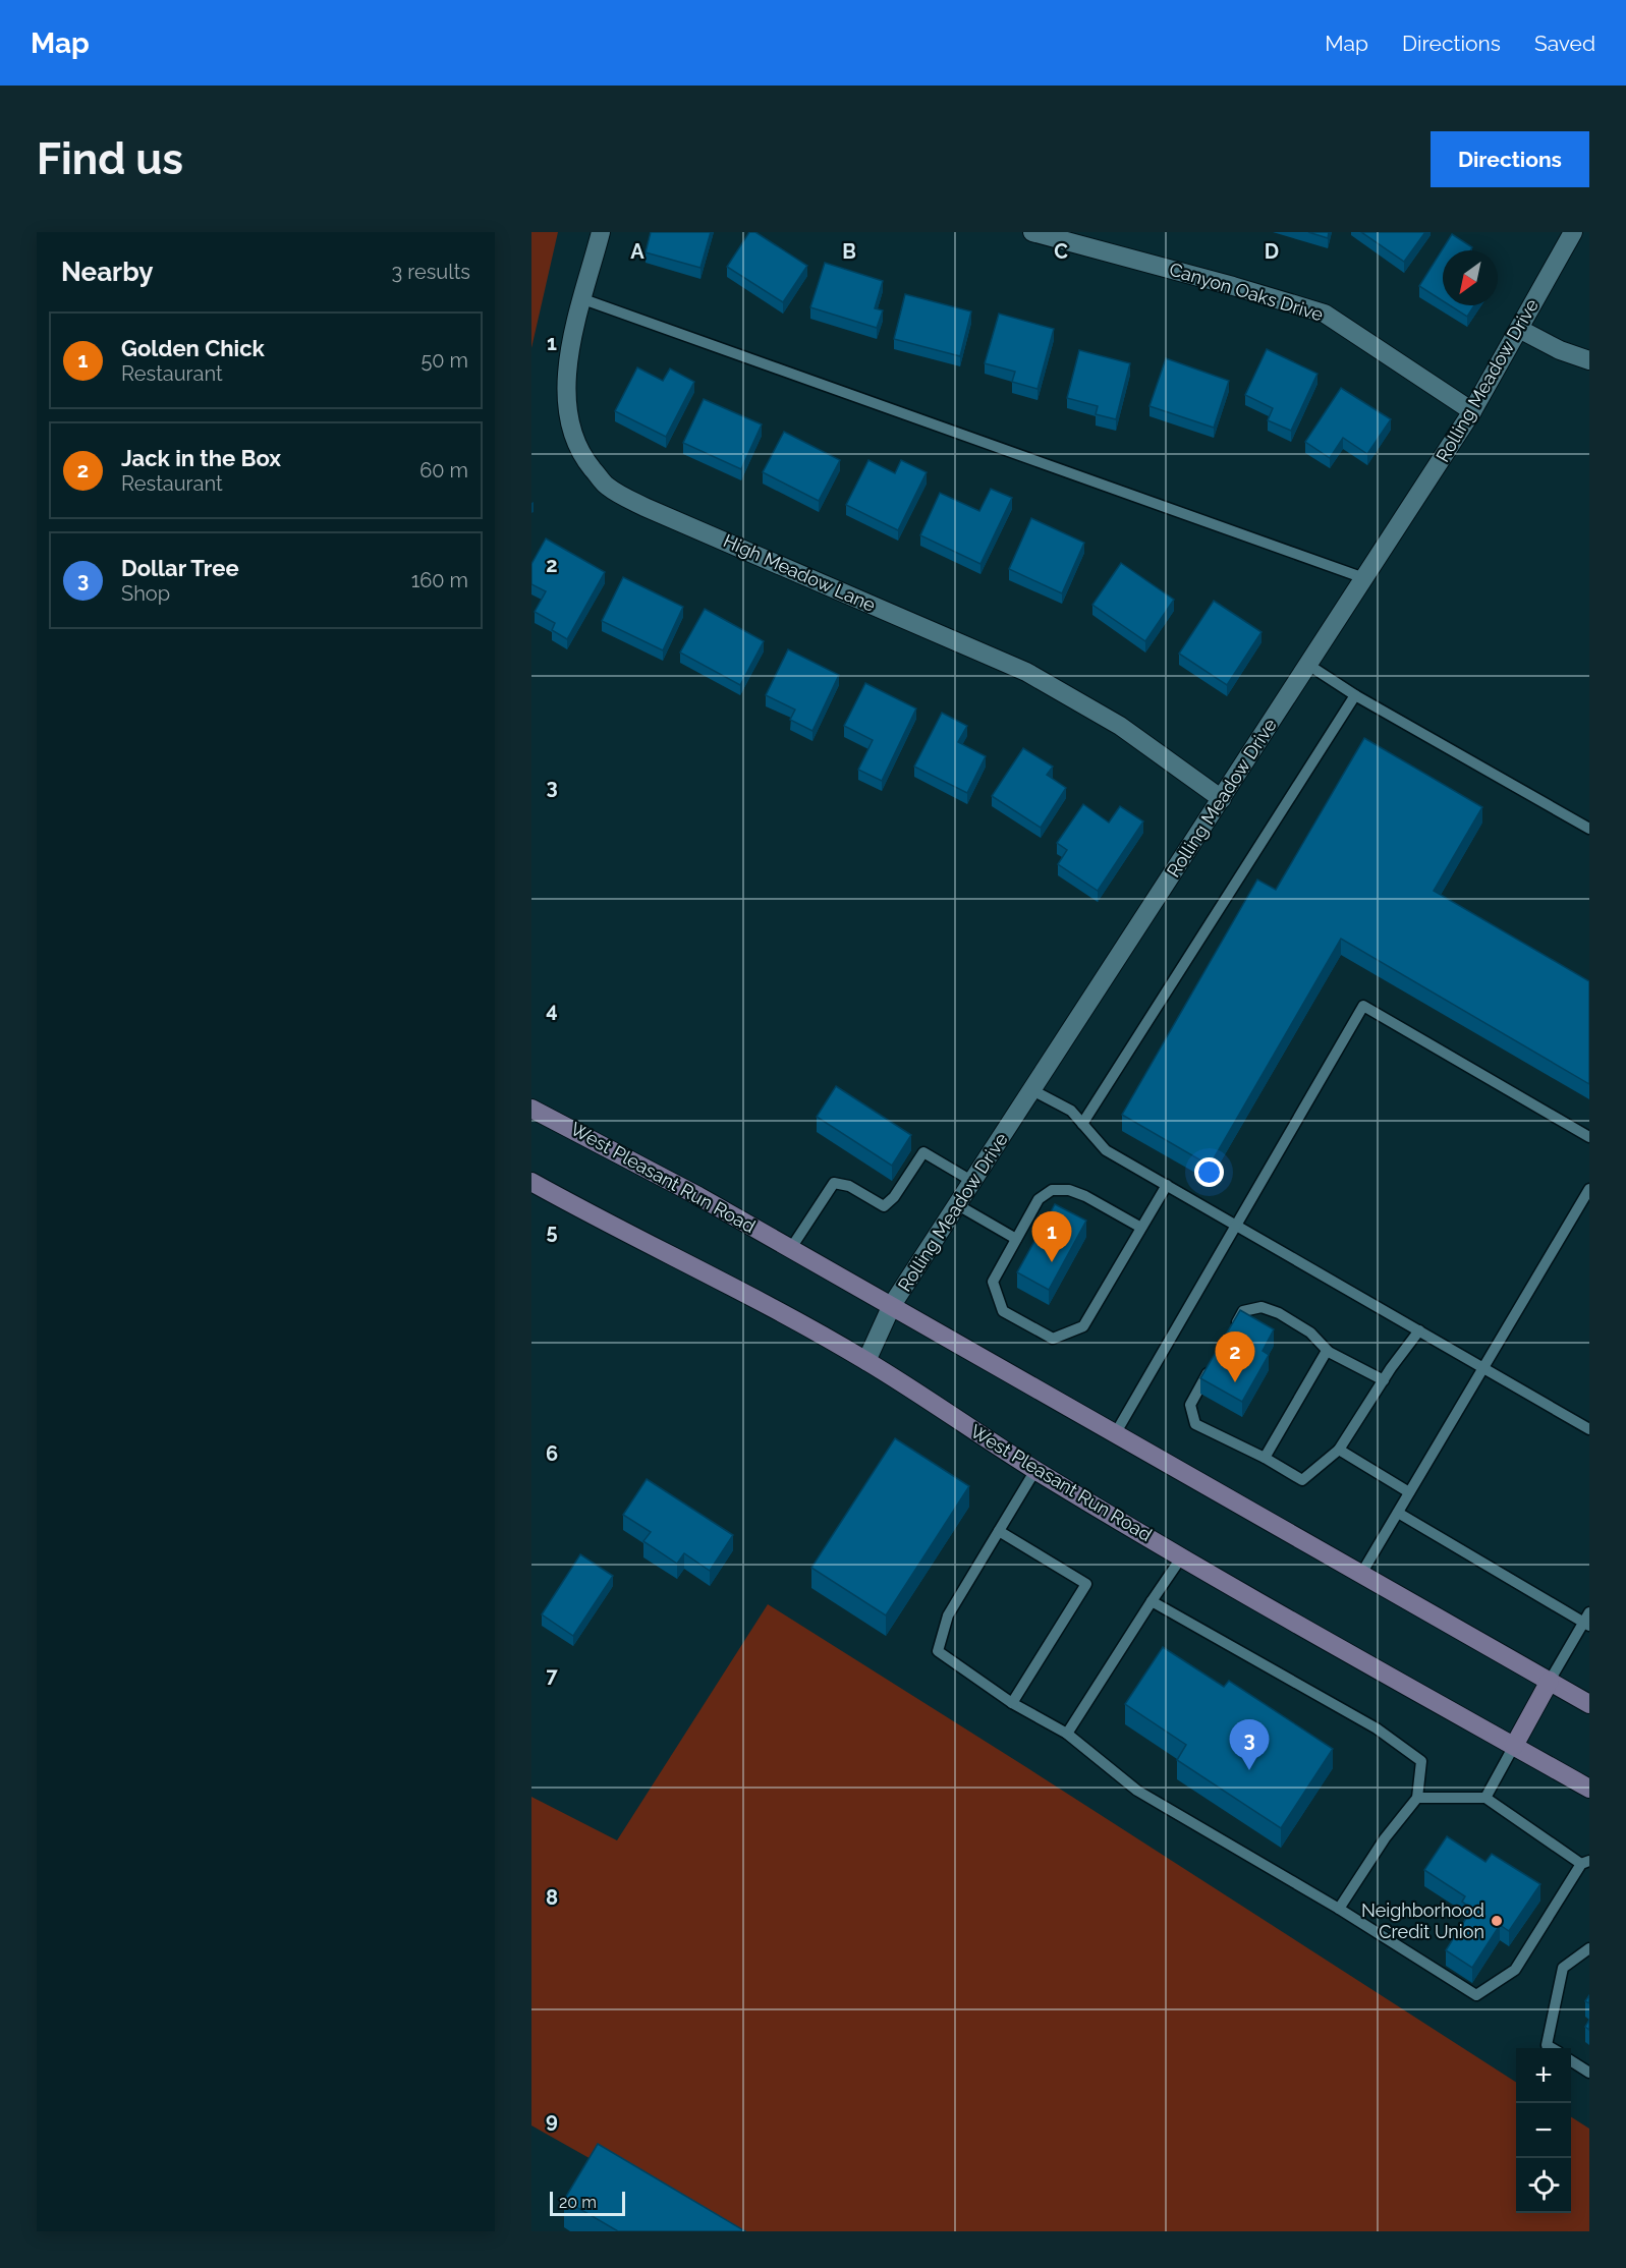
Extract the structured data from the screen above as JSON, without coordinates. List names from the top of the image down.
{
  "streets": {
    "main road": ["West Pleasant Run Road"],
    "street": ["Canyon Oaks Drive", "Rolling Meadow Drive", "High Meadow Lane"]
  },
  "crossings": [
    ["Canyon Oaks Drive", "Rolling Meadow Drive"],
    ["Rolling Meadow Drive", "High Meadow Lane"],
    ["Rolling Meadow Drive", "West Pleasant Run Road"]
  ],
  "places": ["Neighborhood Credit Union"],
  "scale_bar": "20 m",
  "north": "bottom left",
  "page": {
    "header": "Map",
    "nav": ["Map", "Directions", "Saved"],
    "buttons": "Directions",
    "title": "Find us",
    "heading": ["Nearby", "3 results"],
    "list": [
      {
        "mark": "1",
        "name": "Golden Chick",
        "note": "Restaurant",
        "value": "50 m"
      },
      {
        "mark": "2",
        "name": "Jack in the Box",
        "note": "Restaurant",
        "value": "60 m"
      },
      {
        "mark": "3",
        "name": "Dollar Tree",
        "note": "Shop",
        "value": "160 m"
      }
    ],
    "pins": ["1", "2", "3"],
    "map_buttons": ["+", "−"],
    "scale": "20 m"
  },
  "grid": {
    "columns": [
      "A",
      "B",
      "C",
      "D"
    ],
    "rows": [
      "1",
      "2",
      "3",
      "4",
      "5",
      "6",
      "7",
      "8",
      "9"
    ]
  }
}
